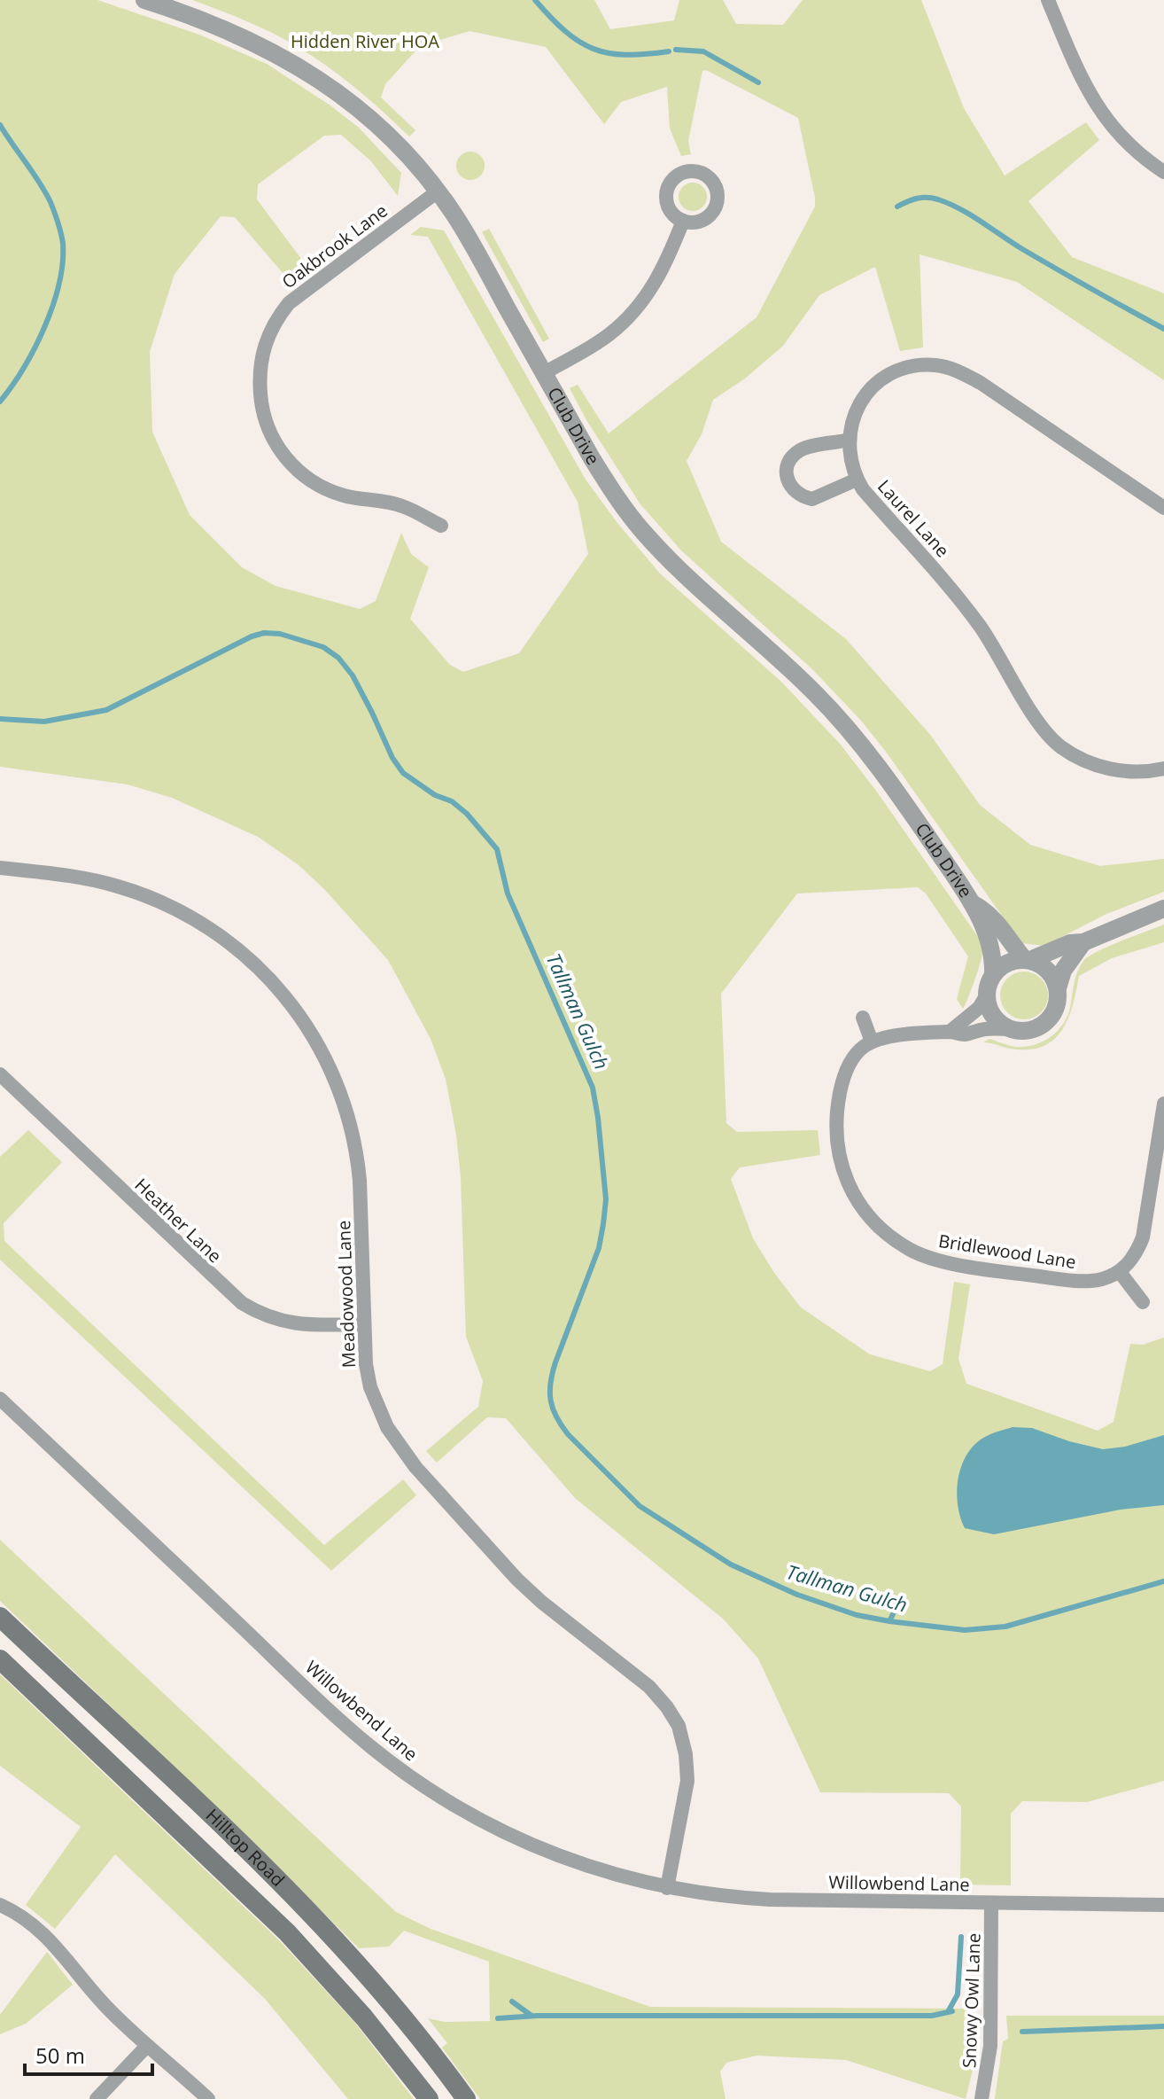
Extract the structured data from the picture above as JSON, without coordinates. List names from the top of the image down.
{
  "streets": {
    "main road": ["Hilltop Road"],
    "street": [
      "Oakbrook Lane",
      "Club Drive",
      "Laurel Lane",
      "Heather Lane",
      "Bridlewood Lane",
      "Meadowood Lane",
      "Willowbend Lane",
      "Snowy Owl Lane"
    ]
  },
  "crossings": [
    ["Oakbrook Lane", "Club Drive"],
    ["Heather Lane", "Meadowood Lane"],
    ["Meadowood Lane", "Willowbend Lane"],
    ["Willowbend Lane", "Snowy Owl Lane"]
  ],
  "water": ["Tallman Gulch"],
  "parks": ["Hidden River HOA"],
  "scale_bar": "50 m"
}
